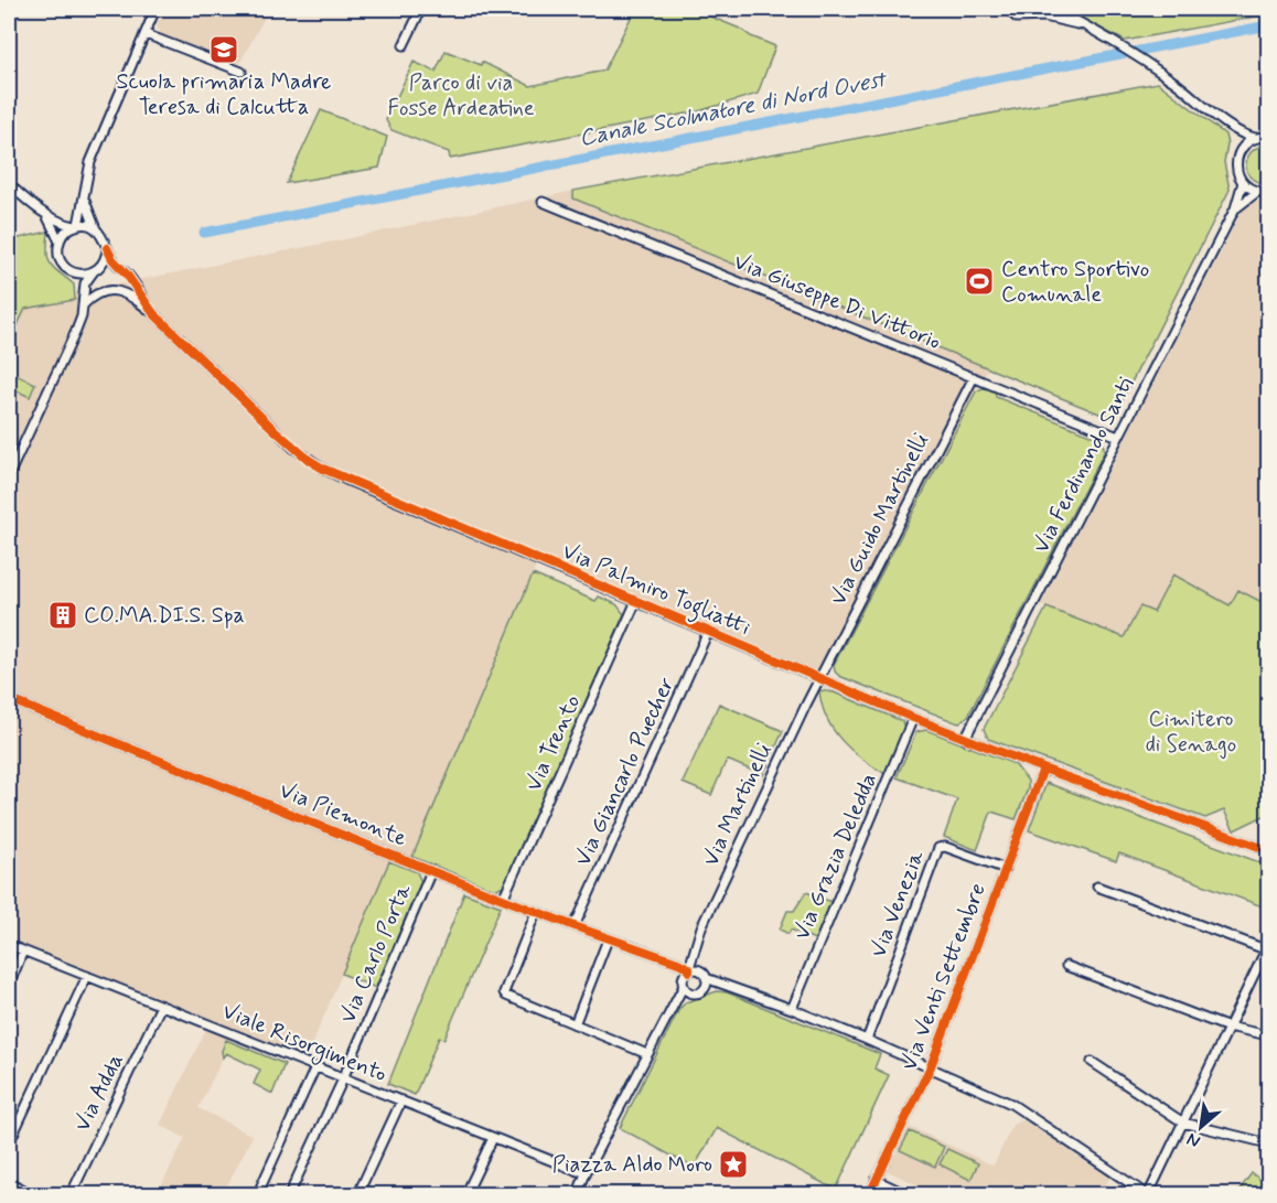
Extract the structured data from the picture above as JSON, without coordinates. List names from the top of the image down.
{
  "streets": {
    "street": [
      "Via Giuseppe Di Vittorio",
      "Via Ferdinando Santi",
      "Via Guido Martinelli",
      "Via Palmiro Togliatti",
      "Via Trento",
      "Via Giancarlo Puecher",
      "Via Martinelli",
      "Via Piemonte",
      "Via Grazia Deledda",
      "Via Venezia",
      "Via Carlo Porta",
      "Via Venti Settembre",
      "Viale Risorgimento",
      "Via Adda"
    ]
  },
  "crossings": [
    ["Via Giuseppe Di Vittorio", "Via Ferdinando Santi"],
    ["Via Giuseppe Di Vittorio", "Via Guido Martinelli"],
    ["Via Ferdinando Santi", "Via Palmiro Togliatti"],
    ["Via Guido Martinelli", "Via Palmiro Togliatti"],
    ["Via Guido Martinelli", "Via Martinelli"],
    ["Via Palmiro Togliatti", "Via Trento"],
    ["Via Palmiro Togliatti", "Via Giancarlo Puecher"],
    ["Via Palmiro Togliatti", "Via Martinelli"],
    ["Via Palmiro Togliatti", "Via Grazia Deledda"],
    ["Via Palmiro Togliatti", "Via Venti Settembre"],
    ["Via Trento", "Via Piemonte"],
    ["Via Giancarlo Puecher", "Via Piemonte"],
    ["Via Martinelli", "Via Piemonte"],
    ["Via Piemonte", "Via Carlo Porta"],
    ["Via Venezia", "Via Venti Settembre"],
    ["Via Carlo Porta", "Viale Risorgimento"],
    ["Viale Risorgimento", "Via Adda"]
  ],
  "water": ["Canale Scolmatore di Nord Ovest"],
  "parks": ["Parco di via Fosse Ardeatine", "Cimitero di Senago"],
  "places": {
    "school or university": ["Scuola primaria Madre Teresa di Calcutta"],
    "sports": ["Centro Sportivo Comunale"],
    "building": ["CO.MA.DI.S. Spa"],
    "place": ["Piazza Aldo Moro"]
  },
  "north": "bottom left"
}
